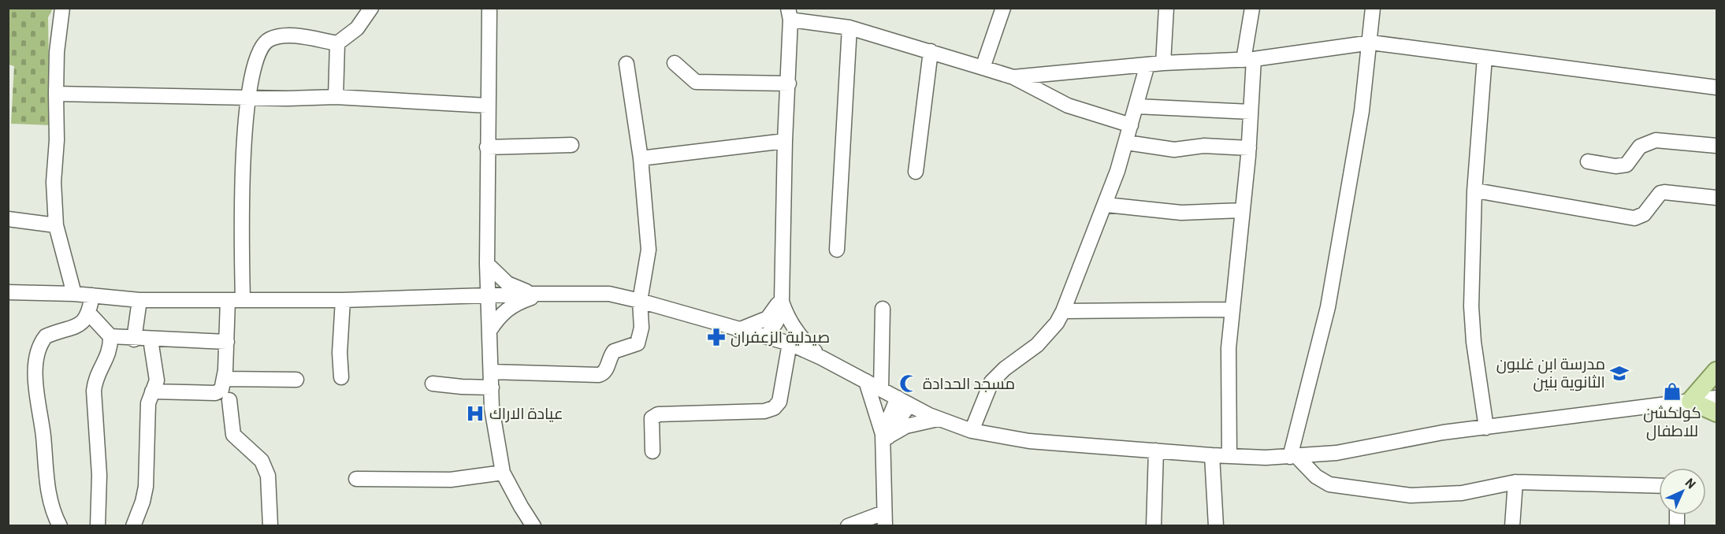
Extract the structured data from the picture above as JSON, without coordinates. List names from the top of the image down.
{
  "places": {
    "pharmacy": ["صيدلية الزعفران"],
    "school or university": ["مدرسة ابن غلبون الثانوية بنين"],
    "mosque": ["مسجد الحدادة"],
    "shop": ["كولكشن للاطفال"],
    "hospital": ["عيادة الاراك"]
  },
  "north": "top right"
}
